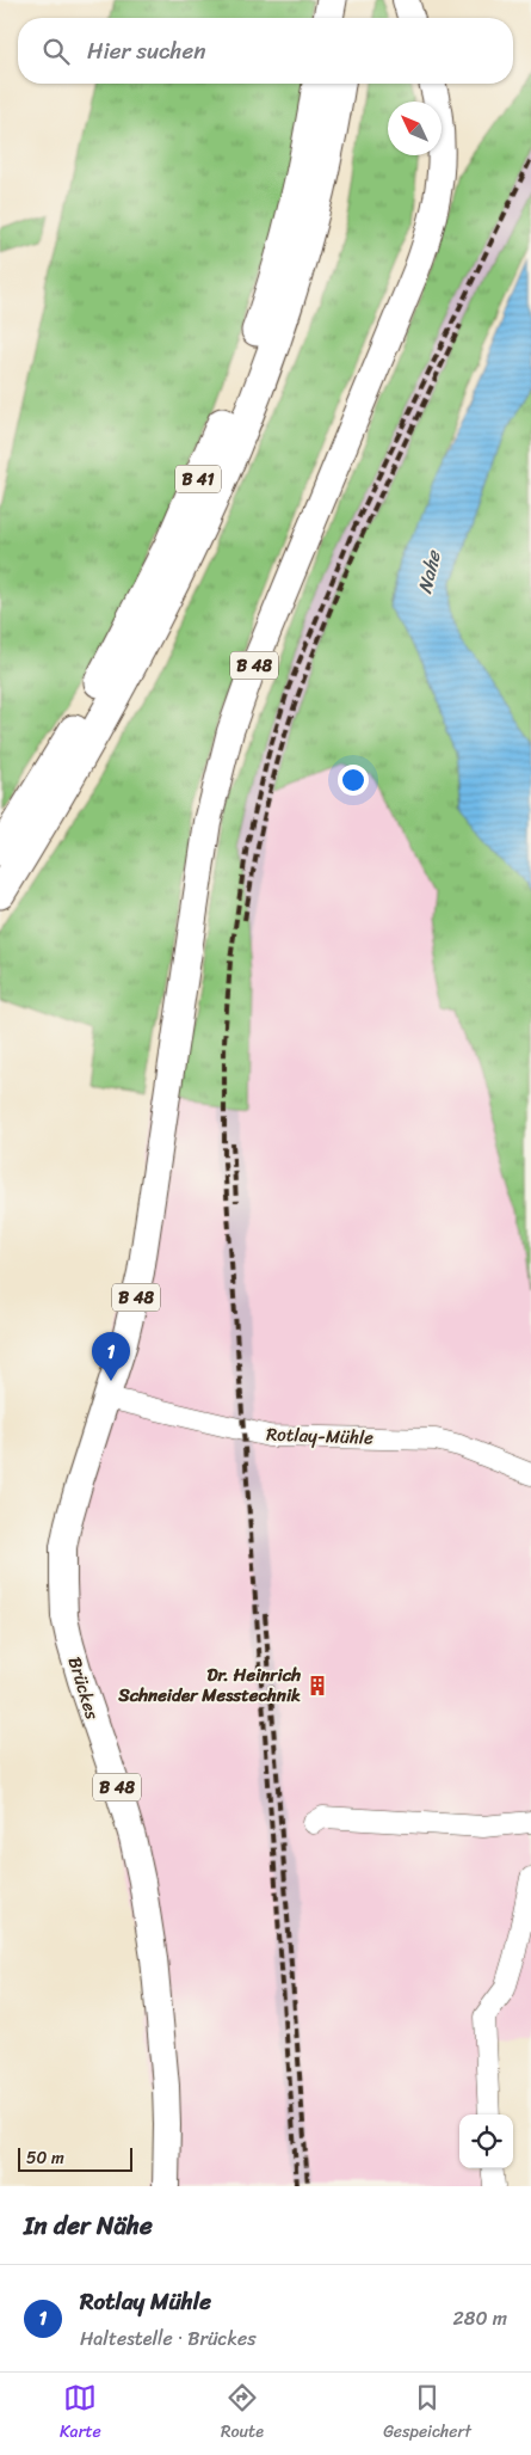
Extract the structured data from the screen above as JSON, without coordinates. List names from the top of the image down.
{
  "streets": {
    "highway": ["B 41"],
    "main road": ["B 48", "Brückes"],
    "street": ["Rotlay-Mühle"]
  },
  "crossings": [
    ["Rotlay-Mühle", "Brückes"]
  ],
  "water": ["Nahe"],
  "places": {
    "building": ["Dr. Heinrich Schneider Messtechnik"]
  },
  "scale_bar": "50 m",
  "north": "top left",
  "page": {
    "search": "Hier suchen",
    "pins": "1",
    "scale": "50 m",
    "heading": "In der Nähe",
    "list": [
      {
        "mark": "1",
        "name": "Rotlay Mühle",
        "note": "Haltestelle · Brückes",
        "value": "280 m"
      }
    ],
    "nav": ["Karte", "Route", "Gespeichert"]
  }
}
